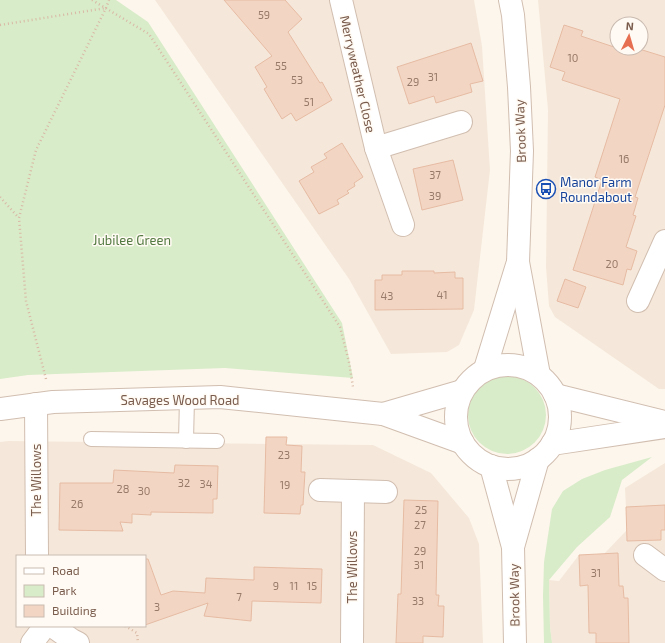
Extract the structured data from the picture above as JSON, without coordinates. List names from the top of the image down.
{
  "streets": {
    "street": [
      "Merryweather Close",
      "Brook Way",
      "Savages Wood Road",
      "The Willows"
    ]
  },
  "crossings": [
    ["Brook Way", "Savages Wood Road"],
    ["Savages Wood Road", "The Willows"]
  ],
  "parks": ["Jubilee Green"],
  "places": {
    "bus stop": ["Manor Farm Roundabout"]
  },
  "house_numbers": [
    "59",
    "10",
    "55",
    "31",
    "53",
    "29",
    "51",
    "16",
    "37",
    "39",
    "20",
    "41",
    "43",
    "23",
    "32",
    "34",
    "19",
    "28",
    "30",
    "26",
    "25",
    "27",
    "29",
    "31",
    "31",
    "9",
    "11",
    "15",
    "7",
    "33",
    "3"
  ],
  "legend": ["Road", "Park", "Building"],
  "north": "top"
}
